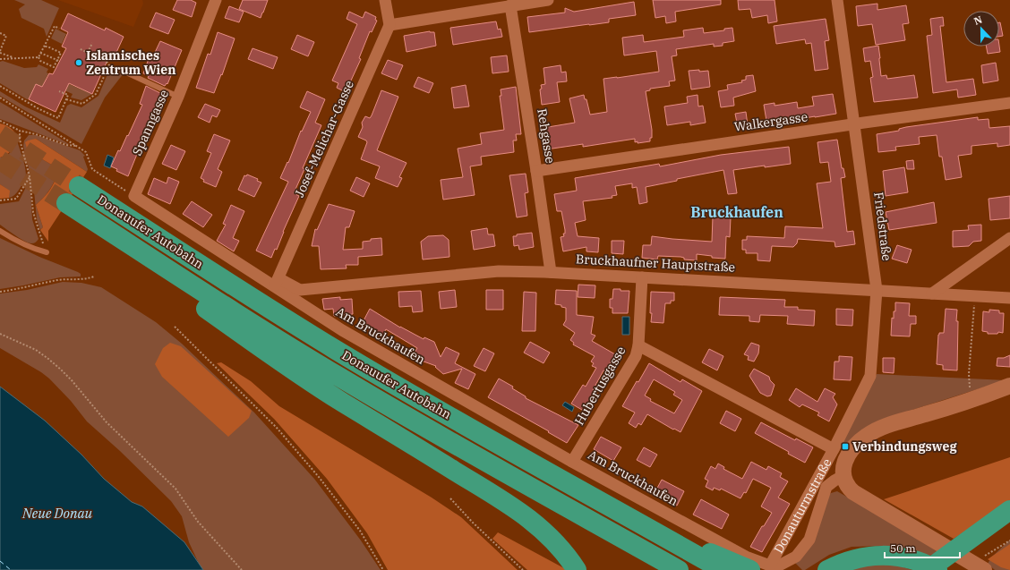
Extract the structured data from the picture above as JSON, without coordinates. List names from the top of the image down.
{
  "streets": {
    "highway": ["Donauufer Autobahn"],
    "street": [
      "Walkergasse",
      "Spanngasse",
      "Rehgasse",
      "Josef-Melichar-Gasse",
      "Friedstraße",
      "Bruckhaufner Hauptstraße",
      "Am Bruckhaufen",
      "Hubertusgasse",
      "Donauturmstraße"
    ]
  },
  "crossings": [
    ["Walkergasse", "Rehgasse"],
    ["Walkergasse", "Friedstraße"],
    ["Rehgasse", "Bruckhaufner Hauptstraße"],
    ["Friedstraße", "Bruckhaufner Hauptstraße"],
    ["Friedstraße", "Donauturmstraße"],
    ["Bruckhaufner Hauptstraße", "Am Bruckhaufen"],
    ["Bruckhaufner Hauptstraße", "Hubertusgasse"],
    ["Am Bruckhaufen", "Hubertusgasse"],
    ["Am Bruckhaufen", "Donauturmstraße"]
  ],
  "districts": ["Bruckhaufen"],
  "water": ["Neue Donau"],
  "places": {
    "other": ["Islamisches Zentrum Wien"],
    "transit": ["Verbindungsweg"]
  },
  "scale_bar": "50 m",
  "north": "top"
}
